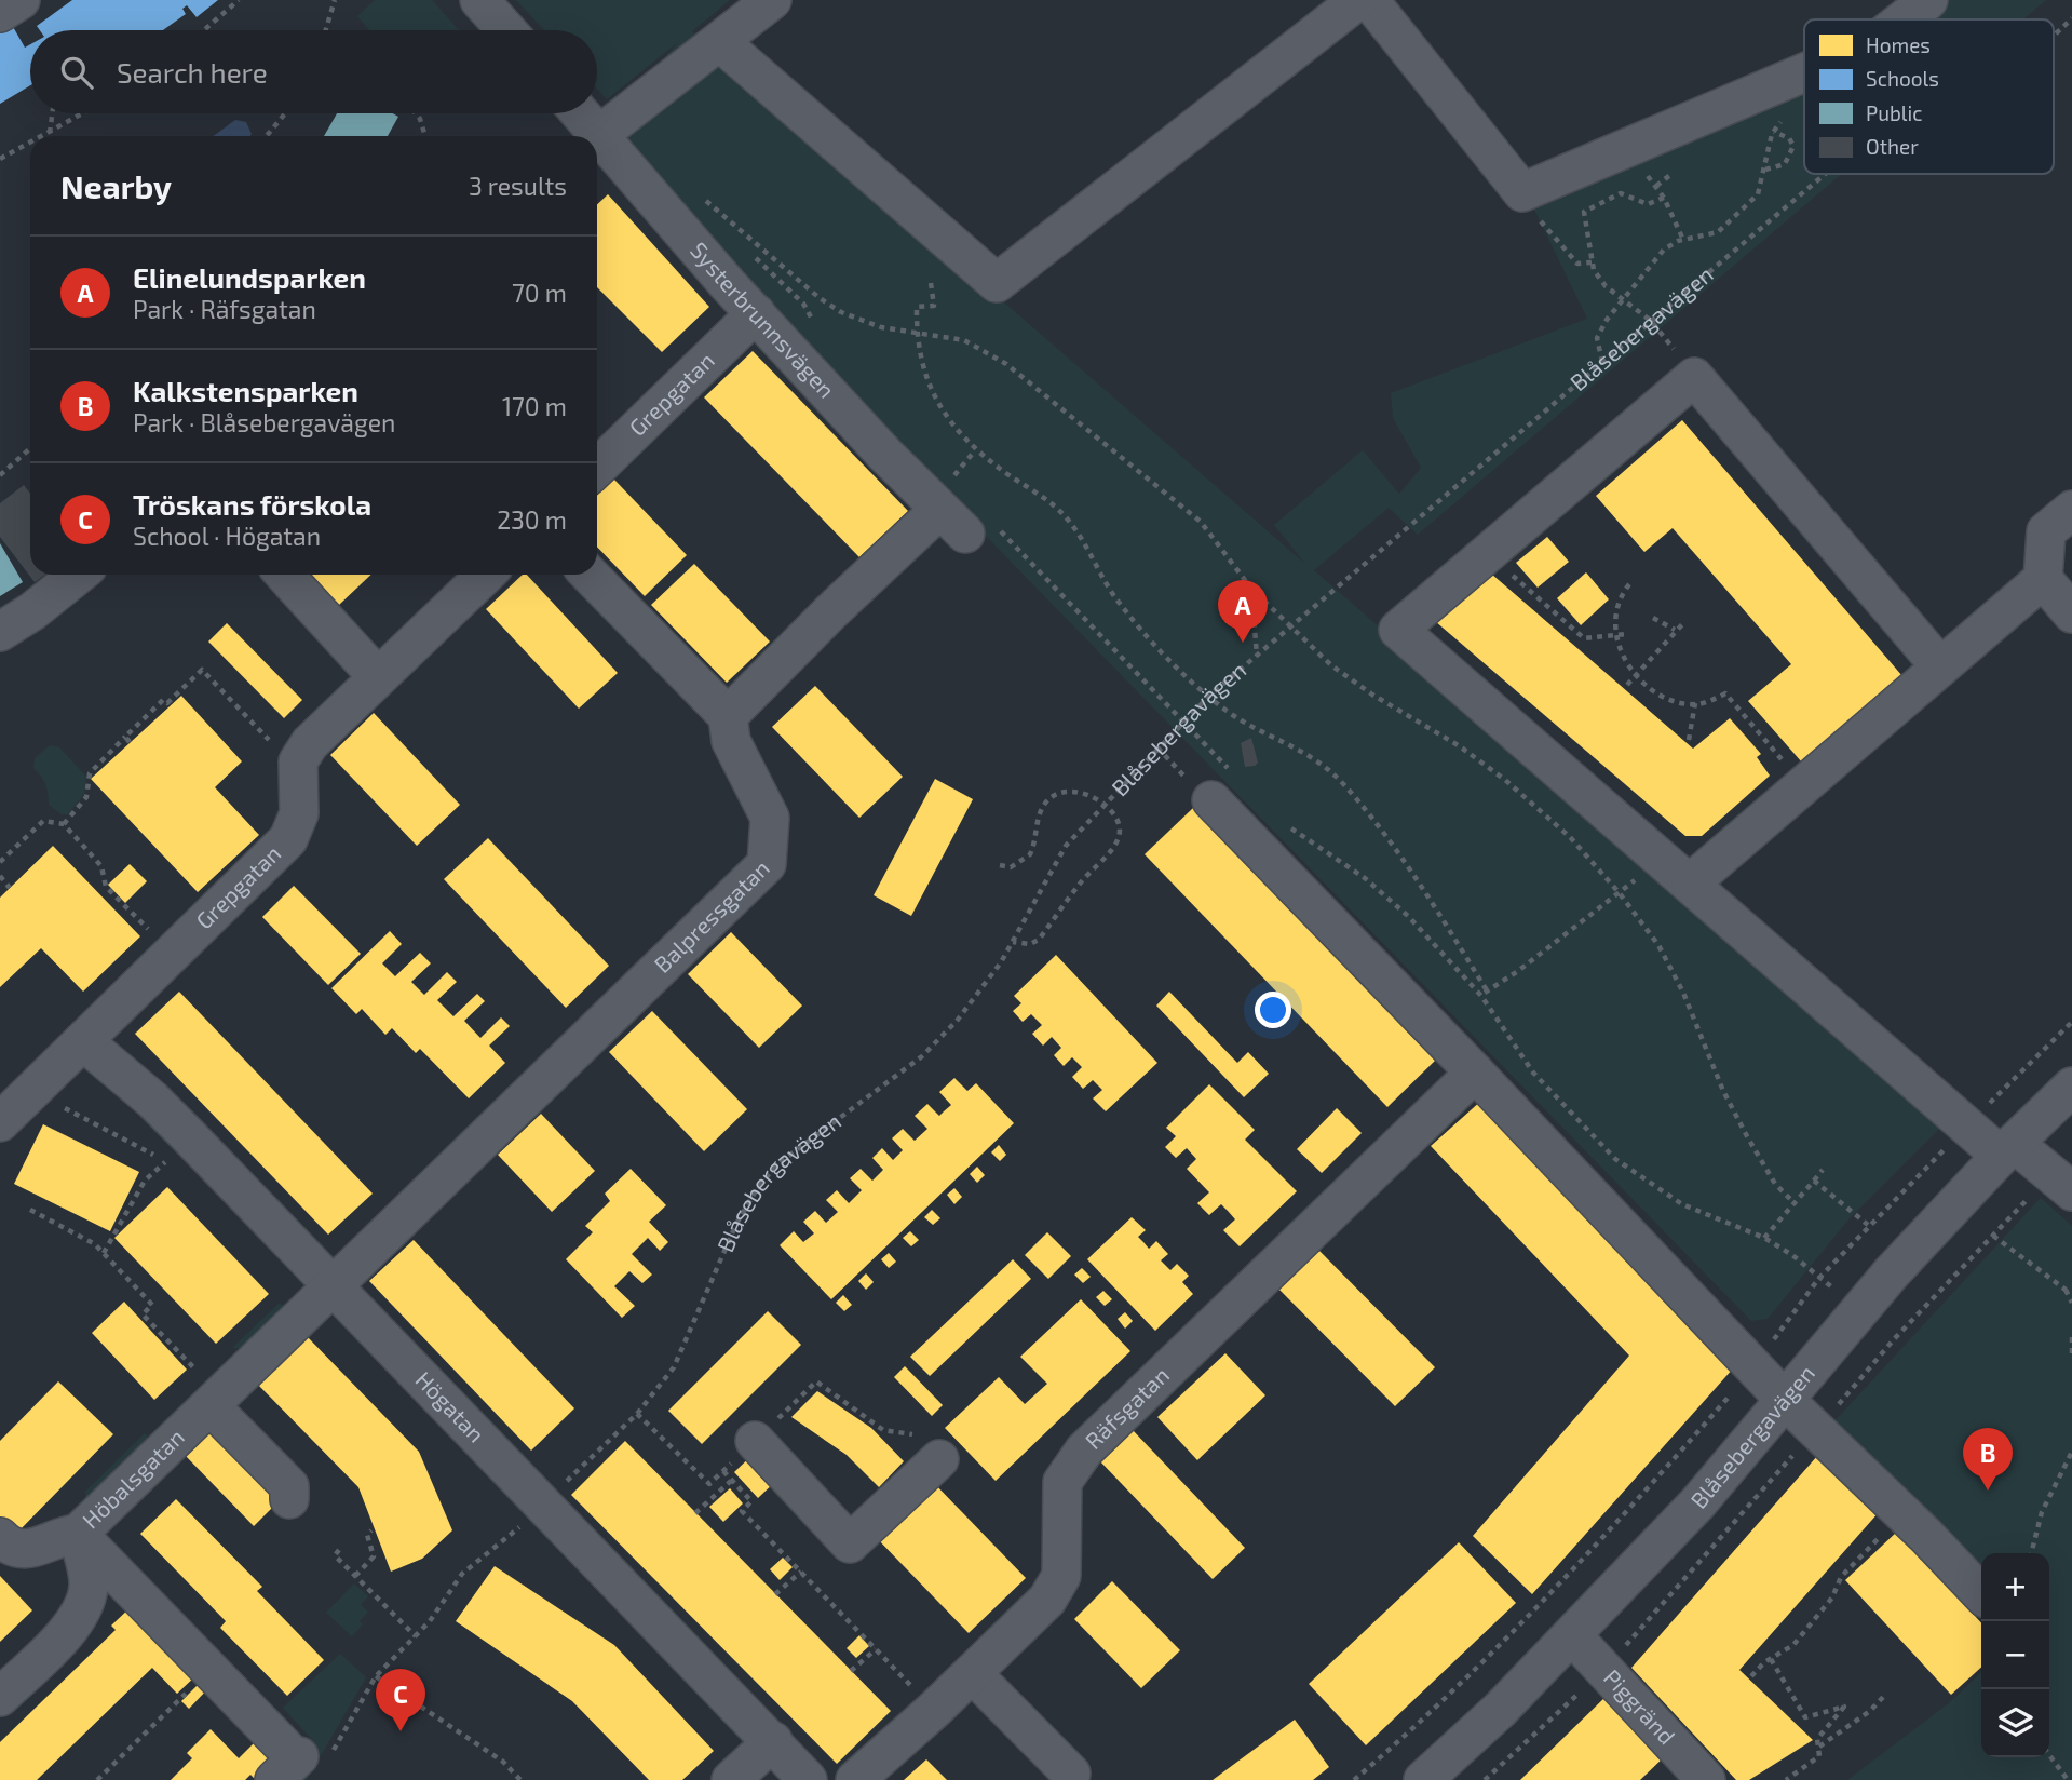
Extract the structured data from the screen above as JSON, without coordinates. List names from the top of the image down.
{
  "streets": {
    "street": [
      "Systerbrunnsvägen",
      "Blåsebergavägen",
      "Grepgatan",
      "Balpressgatan",
      "Högatan",
      "Räfsgatan",
      "Höbalsgatan",
      "Piggränd"
    ]
  },
  "crossings": [
    ["Systerbrunnsvägen", "Grepgatan"],
    ["Blåsebergavägen", "Högatan"],
    ["Blåsebergavägen", "Piggränd"],
    ["Grepgatan", "Högatan"],
    ["Balpressgatan", "Högatan"],
    ["Balpressgatan", "Höbalsgatan"],
    ["Högatan", "Höbalsgatan"]
  ],
  "legend": [
    "Homes",
    "Schools",
    "Public",
    "Other"
  ],
  "page": {
    "search": "Search here",
    "heading": ["Nearby", "3 results"],
    "list": [
      {
        "mark": "A",
        "name": "Elinelundsparken",
        "note": "Park · Räfsgatan",
        "value": "70 m"
      },
      {
        "mark": "B",
        "name": "Kalkstensparken",
        "note": "Park · Blåsebergavägen",
        "value": "170 m"
      },
      {
        "mark": "C",
        "name": "Tröskans förskola",
        "note": "School · Högatan",
        "value": "230 m"
      }
    ],
    "pins": ["A", "B", "C"],
    "map_buttons": ["+", "−"]
  }
}
